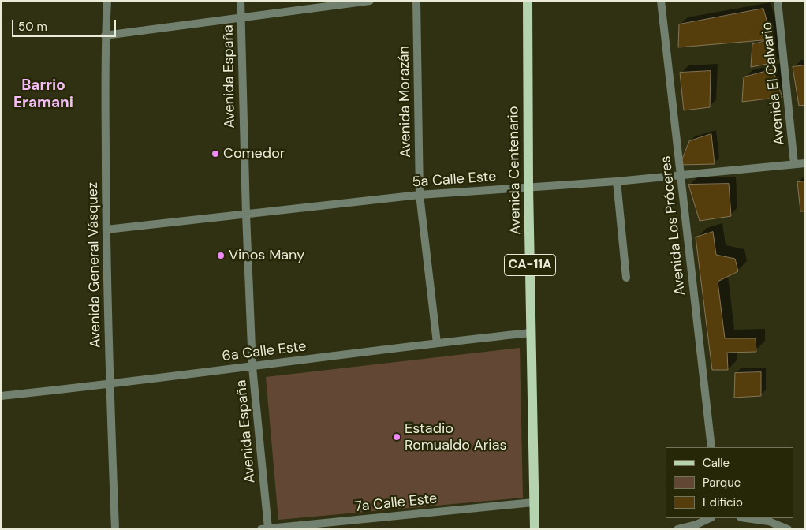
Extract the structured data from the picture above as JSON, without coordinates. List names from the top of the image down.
{
  "streets": {
    "main road": ["Avenida Centenario", "CA-11A"],
    "street": [
      "Avenida España",
      "Avenida El Calvario",
      "Avenida Morazán",
      "5a Calle Este",
      "Avenida Los Próceres",
      "Avenida General Vásquez",
      "6a Calle Este",
      "7a Calle Este"
    ]
  },
  "crossings": [
    ["Avenida España", "5a Calle Este"],
    ["Avenida España", "6a Calle Este"],
    ["Avenida España", "7a Calle Este"],
    ["Avenida El Calvario", "5a Calle Este"],
    ["Avenida Morazán", "5a Calle Este"],
    ["Avenida Morazán", "6a Calle Este"],
    ["Avenida Centenario", "5a Calle Este"],
    ["Avenida Centenario", "6a Calle Este"],
    ["Avenida Centenario", "7a Calle Este"],
    ["5a Calle Este", "Avenida Los Próceres"],
    ["5a Calle Este", "Avenida General Vásquez"],
    ["Avenida General Vásquez", "6a Calle Este"]
  ],
  "districts": ["Barrio Eramani"],
  "places": ["Comedor", "Vinos Many", "Estadio Romualdo Arias"],
  "legend": ["Calle", "Parque", "Edificio"],
  "scale_bar": "50 m"
}
